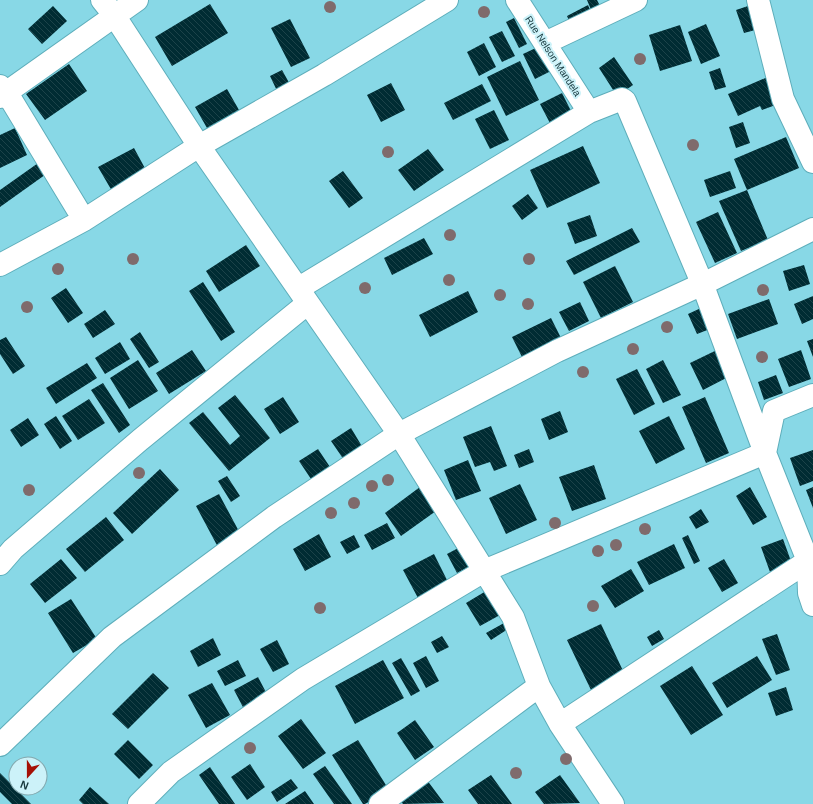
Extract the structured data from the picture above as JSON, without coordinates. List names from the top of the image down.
{
  "streets": {
    "street": ["Rue Nelson Mandela"]
  },
  "north": "bottom"
}
